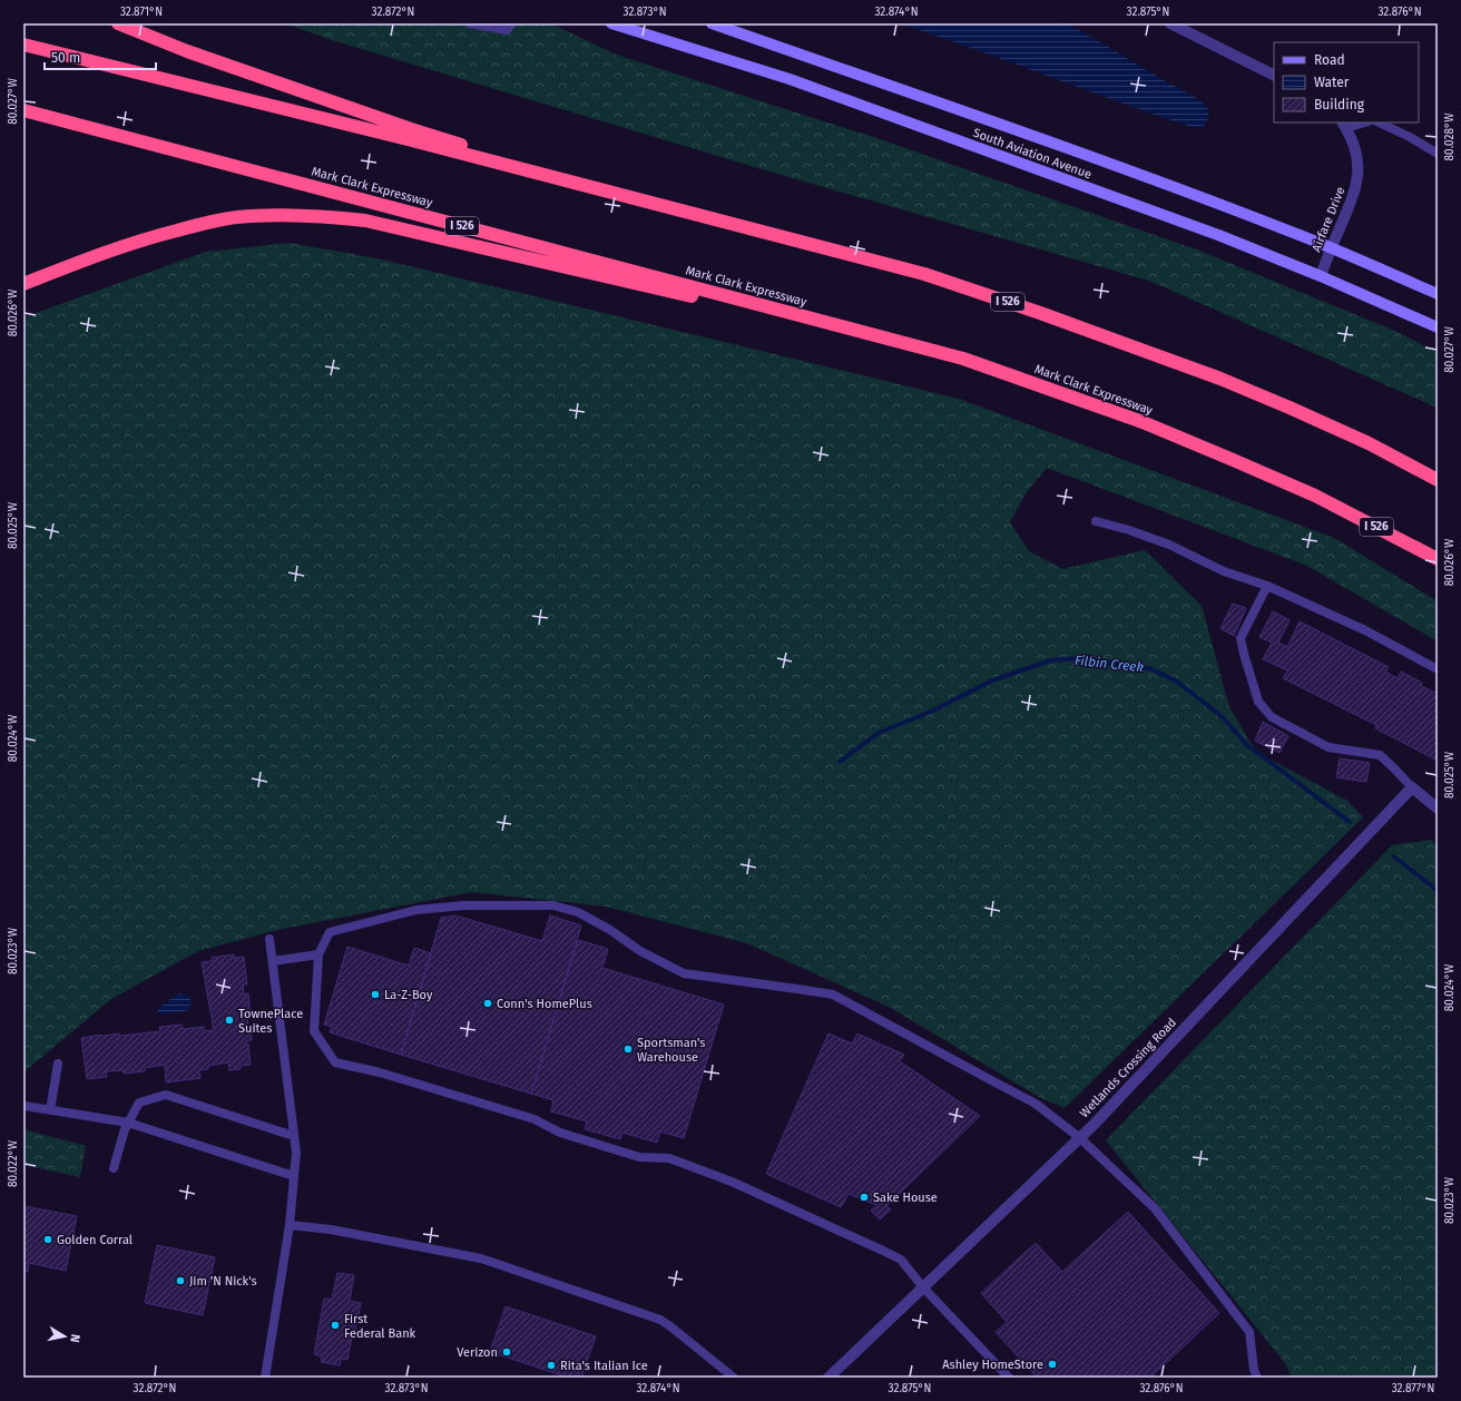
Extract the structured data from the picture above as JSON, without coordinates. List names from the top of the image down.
{
  "streets": {
    "highway": ["Mark Clark Expressway", "I 526"],
    "street": ["South Aviation Avenue", "Airfare Drive", "Wetlands Crossing Road"]
  },
  "crossings": [
    ["South Aviation Avenue", "Airfare Drive"]
  ],
  "water": ["Filbin Creek"],
  "places": [
    "La-Z-Boy",
    "Conn's HomePlus",
    "TownePlace Suites",
    "Sportsman's Warehouse",
    "Sake House",
    "Golden Corral",
    "Jim 'N Nick's",
    "First Federal Bank",
    "Verizon",
    "Ashley HomeStore",
    "Rita's Italian Ice"
  ],
  "legend": ["Road", "Water", "Building"],
  "scale_bar": "50 m",
  "north": "right",
  "coordinates": [
    "32.871°N",
    "32.872°N",
    "32.873°N",
    "32.874°N",
    "32.875°N",
    "32.876°N",
    "80.027°W",
    "80.028°W",
    "80.026°W",
    "80.025°W",
    "80.024°W",
    "80.023°W",
    "80.022°W",
    "32.877°N"
  ]
}
